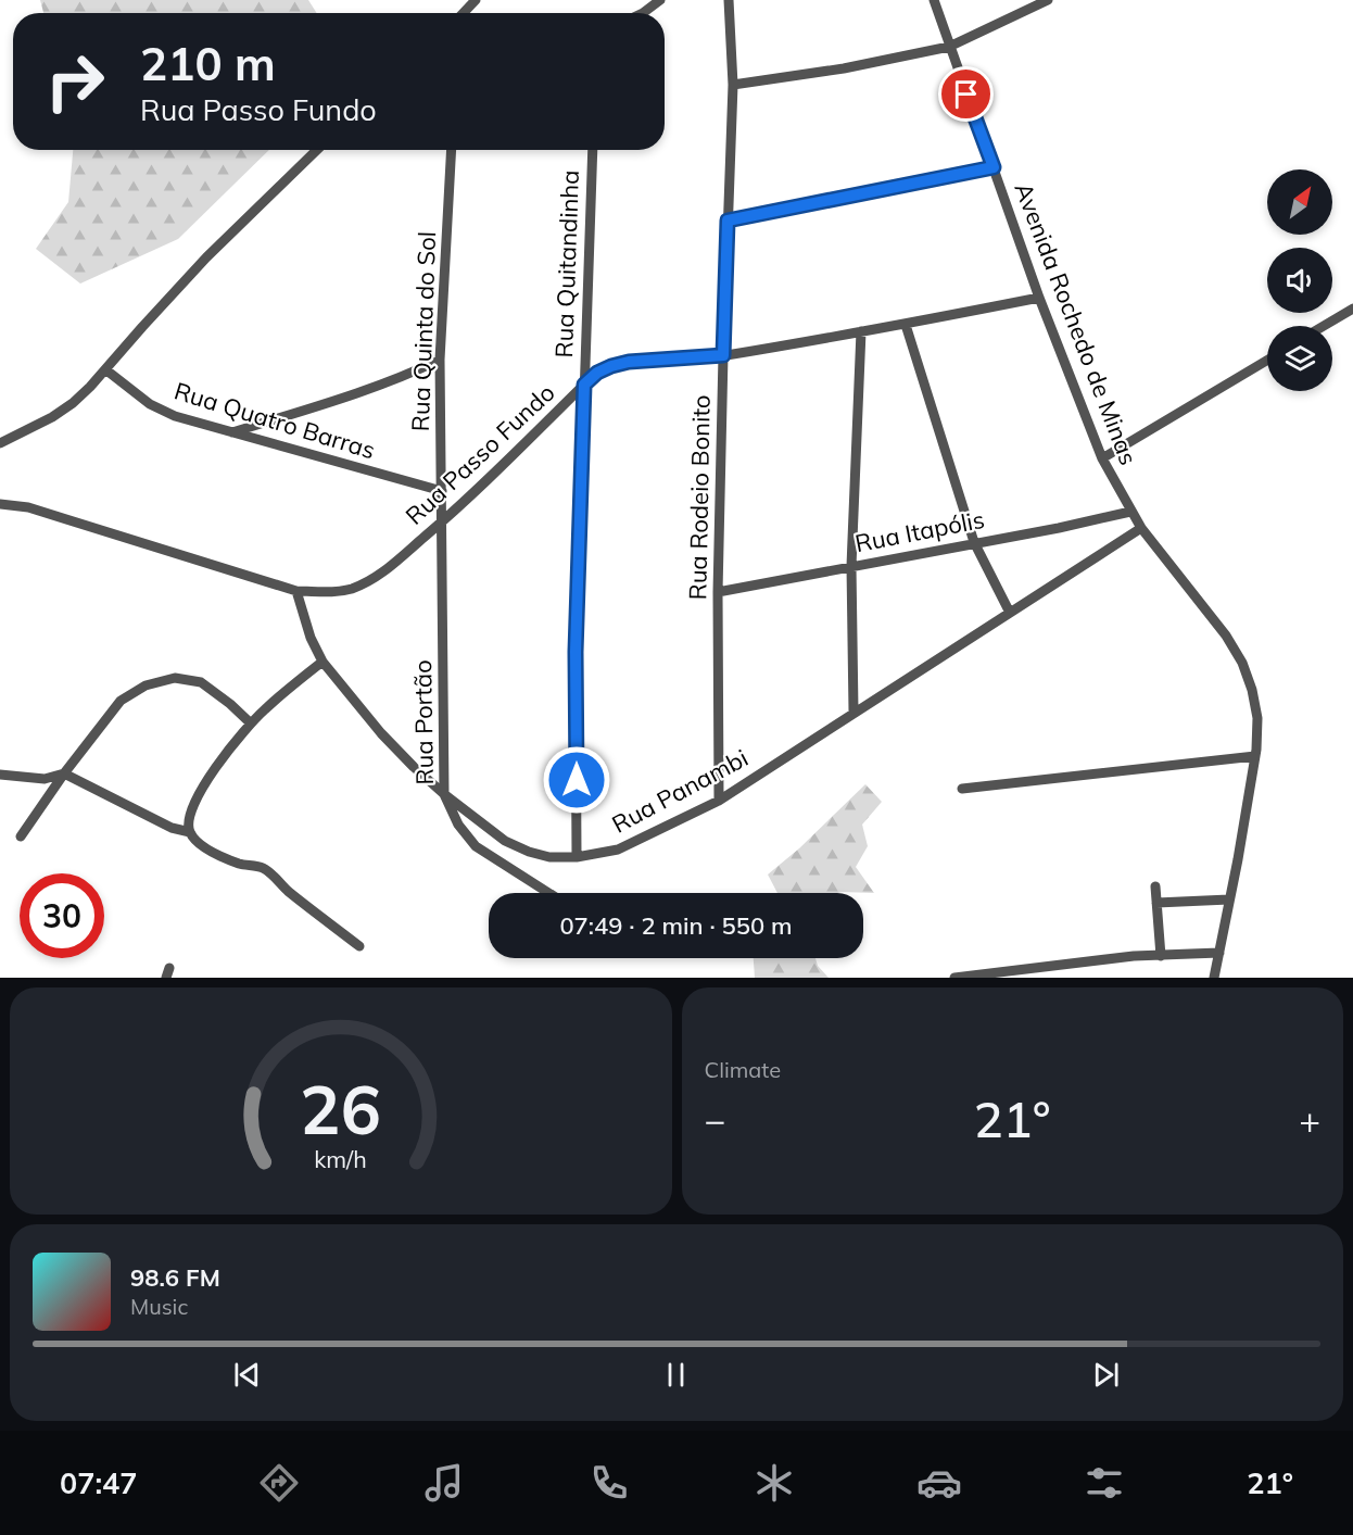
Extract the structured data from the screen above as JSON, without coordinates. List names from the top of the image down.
{
  "streets": {
    "street": [
      "Rua Quitandinha",
      "Avenida Rochedo de Minas",
      "Rua Quinta do Sol",
      "Rua Quatro Barras",
      "Rua Passo Fundo",
      "Rua Rodeio Bonito",
      "Rua Itapólis",
      "Rua Portão",
      "Rua Panambi"
    ]
  },
  "crossings": [
    ["Rua Quitandinha", "Rua Passo Fundo"],
    ["Rua Quitandinha", "Rua Panambi"],
    ["Avenida Rochedo de Minas", "Rua Passo Fundo"],
    ["Avenida Rochedo de Minas", "Rua Itapólis"],
    ["Avenida Rochedo de Minas", "Rua Panambi"],
    ["Rua Quinta do Sol", "Rua Quatro Barras"],
    ["Rua Quinta do Sol", "Rua Passo Fundo"],
    ["Rua Quinta do Sol", "Rua Portão"],
    ["Rua Passo Fundo", "Rua Rodeio Bonito"],
    ["Rua Passo Fundo", "Rua Portão"],
    ["Rua Passo Fundo", "Rua Panambi"],
    ["Rua Rodeio Bonito", "Rua Itapólis"],
    ["Rua Rodeio Bonito", "Rua Panambi"],
    ["Rua Portão", "Rua Panambi"]
  ],
  "north": "top right",
  "page": {
    "turn": ["210 m", "Rua Passo Fundo"],
    "limit": "30",
    "trip": "07:49 · 2 min · 550 m",
    "tile": "Climate",
    "heat": ["−", "21°", "+"],
    "song": ["98.6 FM", "Music"],
    "tabs": ["07:47", "21°"],
    "gauge": ["26", "km/h"]
  }
}
